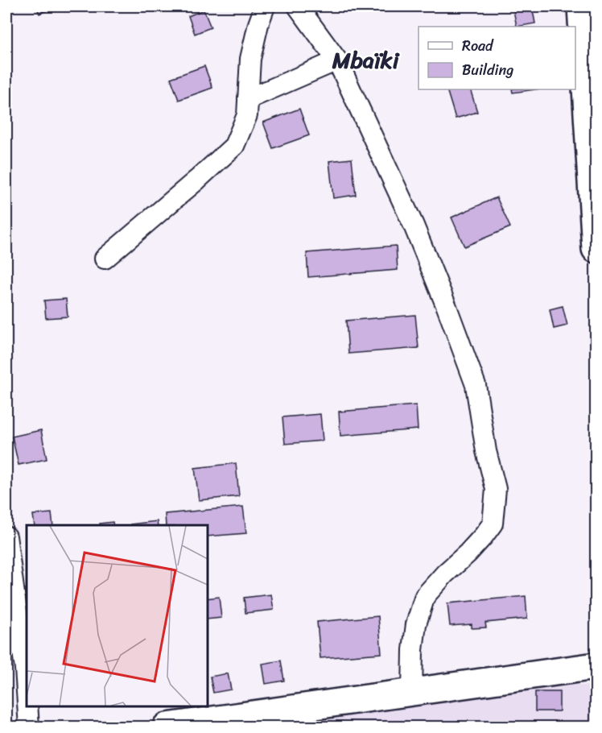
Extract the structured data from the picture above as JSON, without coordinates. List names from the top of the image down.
{
  "districts": ["Mbaïki"],
  "legend": ["Road", "Building"]
}
